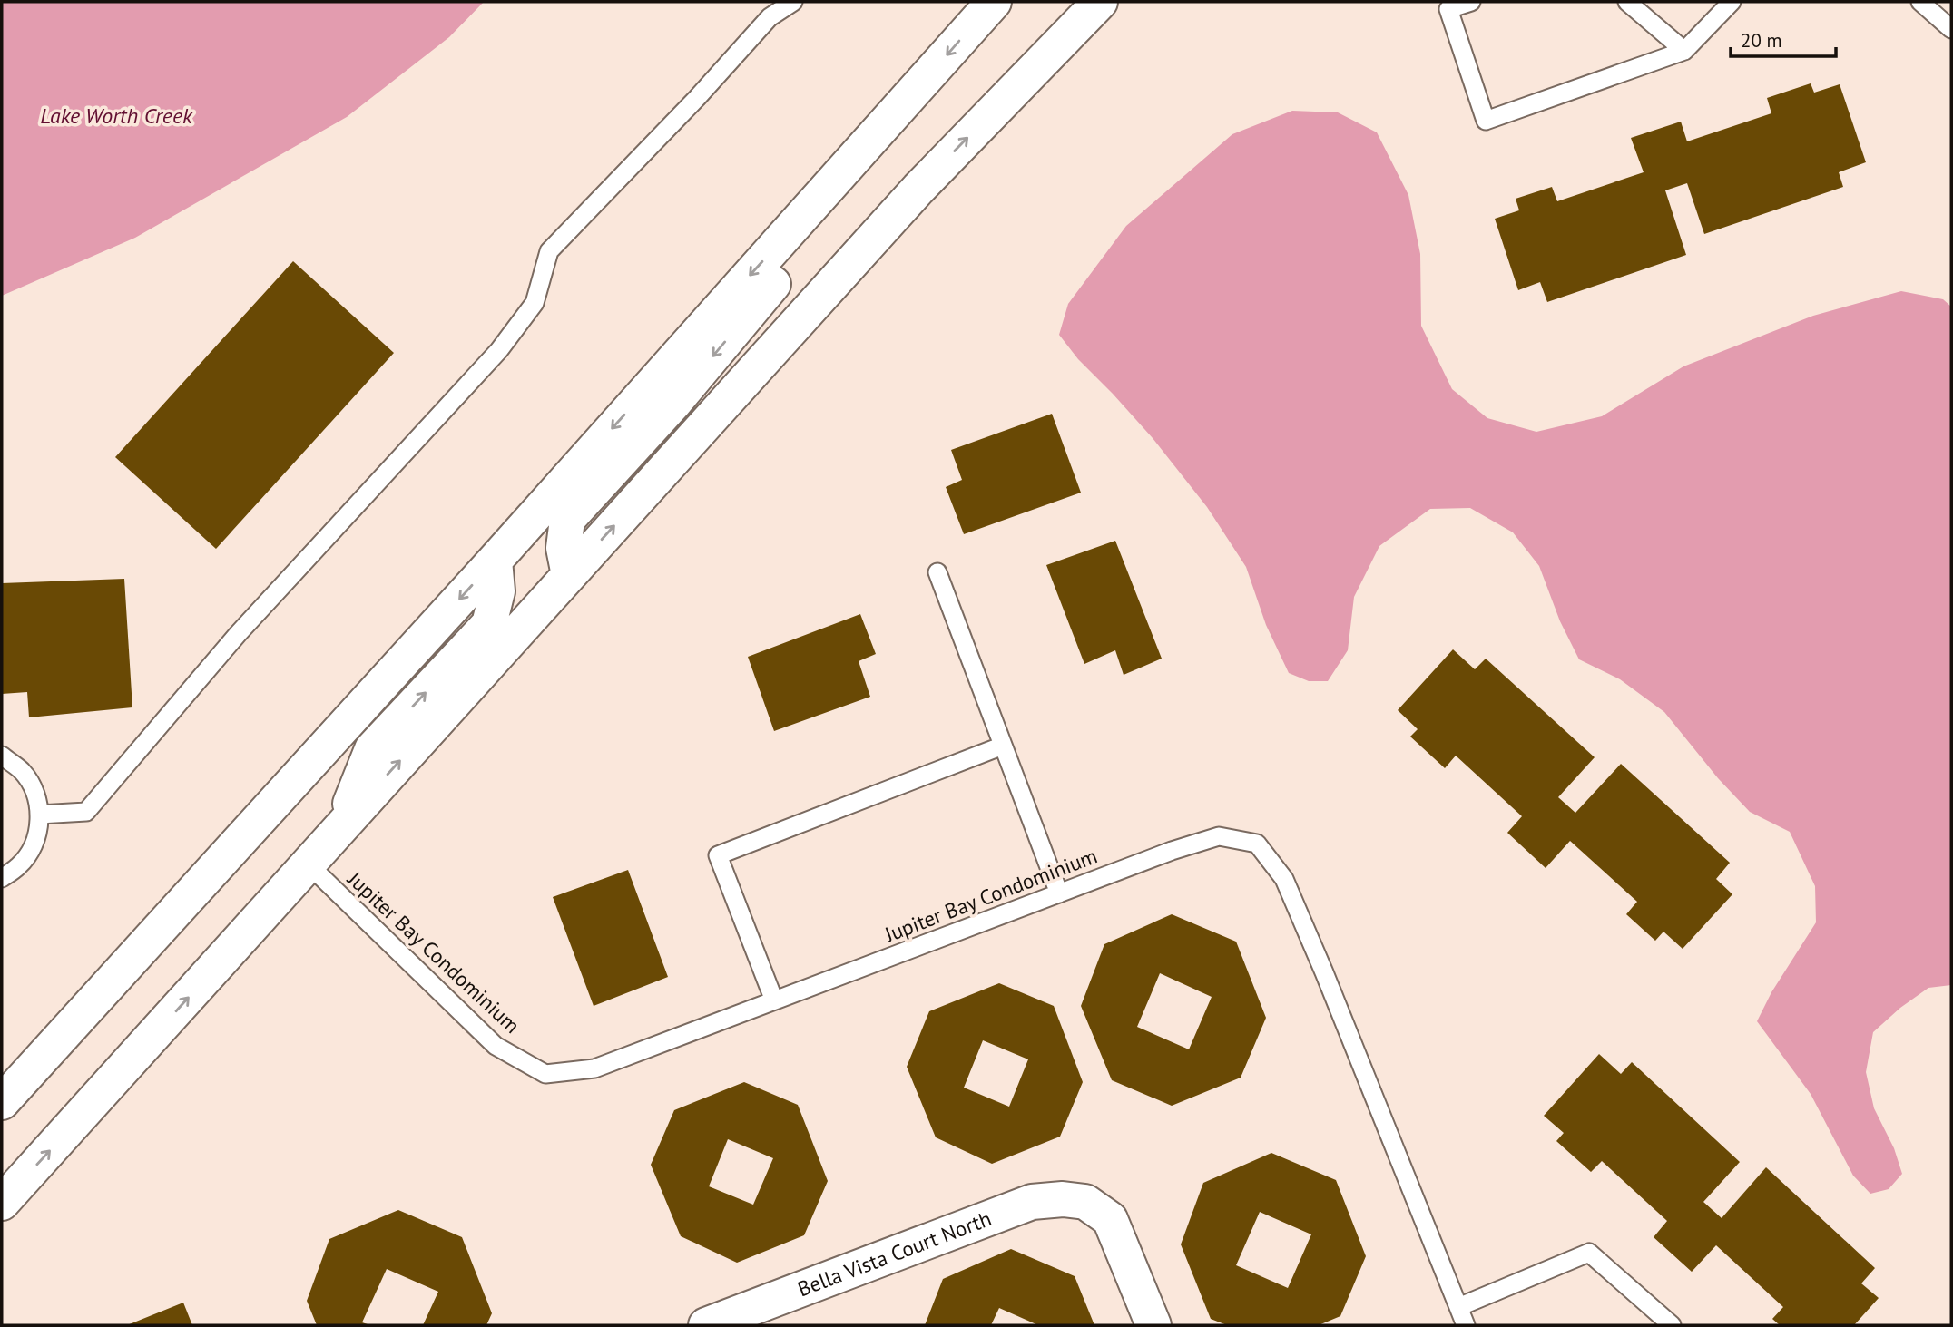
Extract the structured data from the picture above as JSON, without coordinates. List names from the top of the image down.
{
  "streets": {
    "main road": ["Bella Vista Court North"],
    "lane": ["Jupiter Bay Condominium"]
  },
  "water": ["Lake Worth Creek"],
  "scale_bar": "20 m"
}
